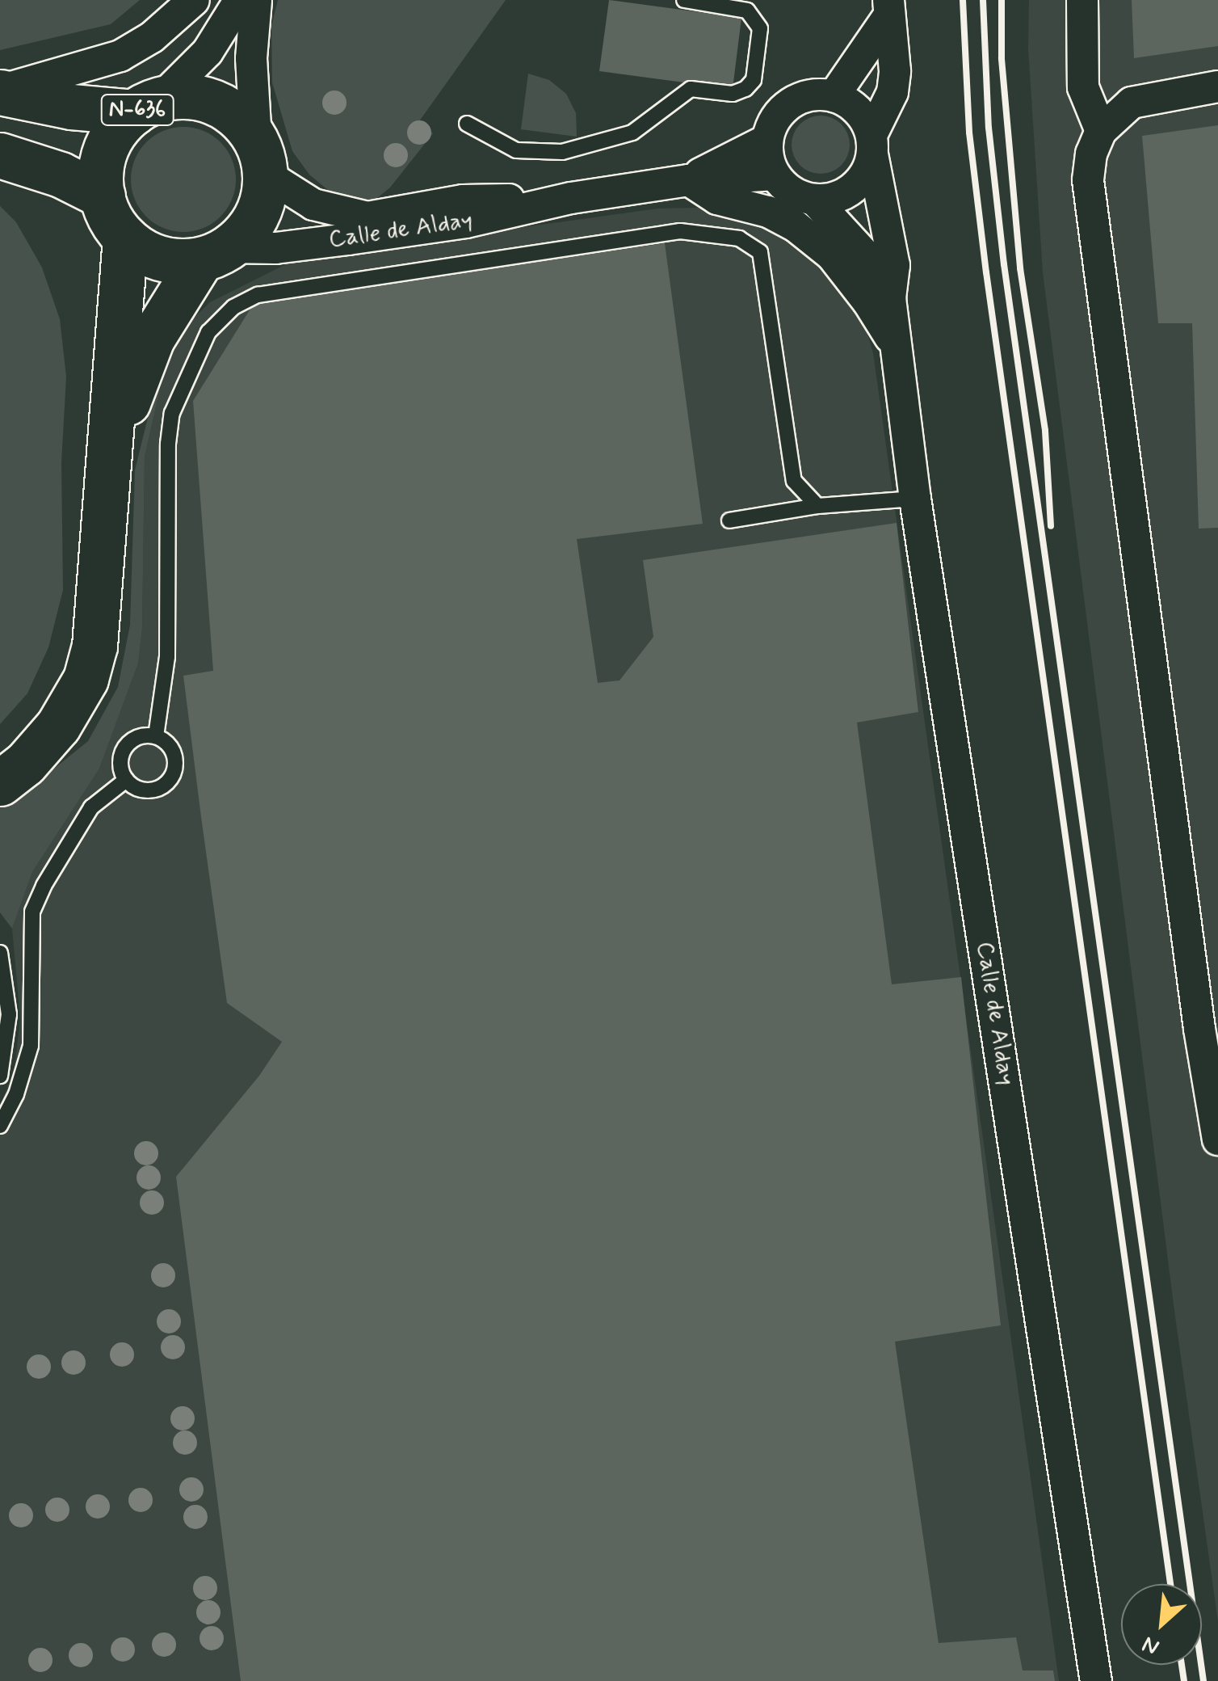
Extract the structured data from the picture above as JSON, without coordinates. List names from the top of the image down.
{
  "streets": {
    "highway": ["N-636"],
    "street": ["Calle de Alday"]
  },
  "crossings": [
    ["N-636", "Calle de Alday"]
  ],
  "north": "bottom left"
}
